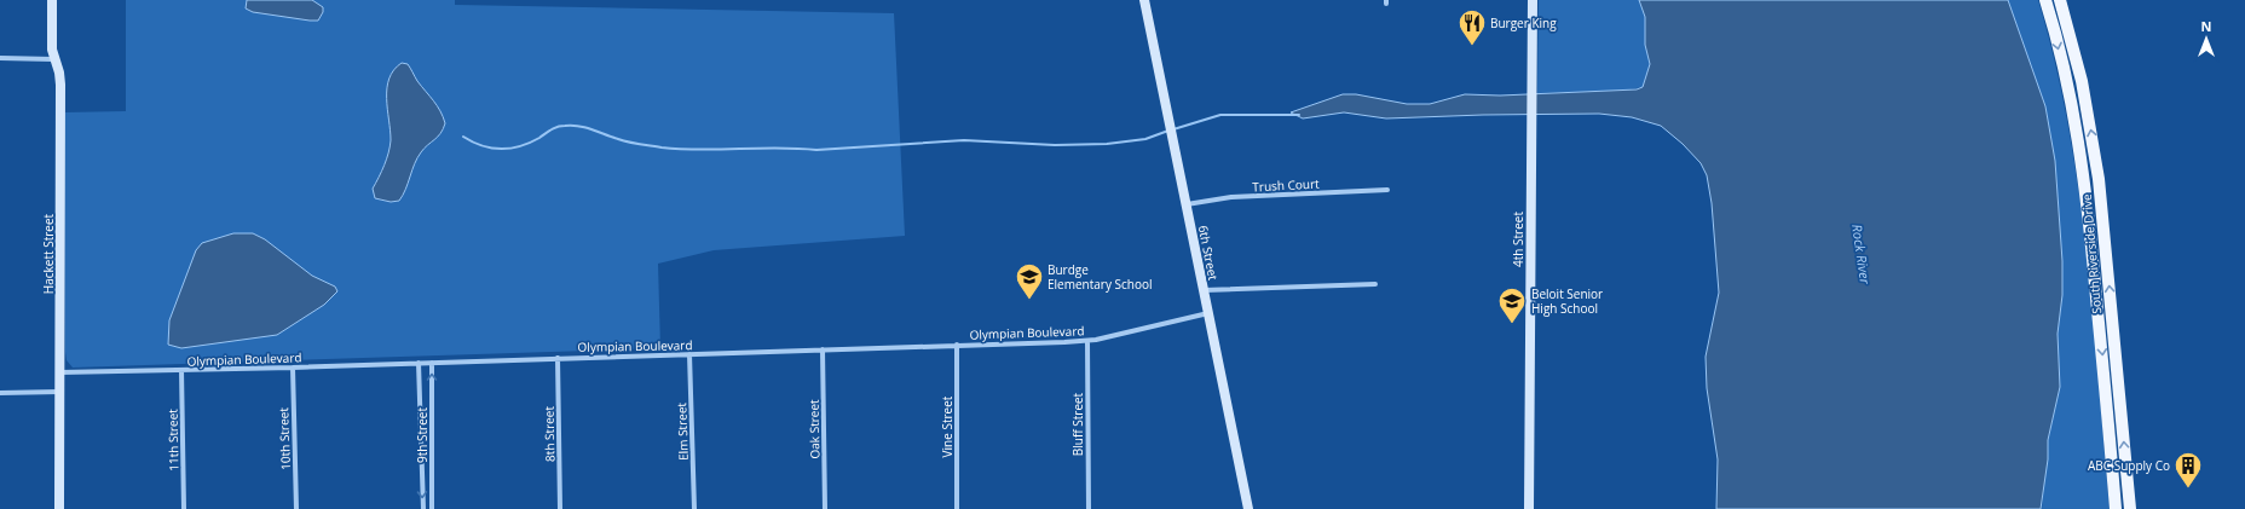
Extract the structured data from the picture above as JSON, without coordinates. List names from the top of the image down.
{
  "streets": {
    "main road": ["South Riverside Drive"],
    "street": [
      "Trush Court",
      "4th Street",
      "6th Street",
      "Hackett Street",
      "Olympian Boulevard",
      "Bluff Street",
      "Vine Street",
      "Oak Street",
      "Elm Street",
      "8th Street",
      "9th Street",
      "10th Street",
      "11th Street"
    ]
  },
  "crossings": [
    ["Trush Court", "6th Street"],
    ["6th Street", "Olympian Boulevard"],
    ["Hackett Street", "Olympian Boulevard"],
    ["Olympian Boulevard", "Bluff Street"],
    ["Olympian Boulevard", "Vine Street"],
    ["Olympian Boulevard", "Oak Street"],
    ["Olympian Boulevard", "Elm Street"],
    ["Olympian Boulevard", "8th Street"],
    ["Olympian Boulevard", "9th Street"],
    ["Olympian Boulevard", "10th Street"],
    ["Olympian Boulevard", "11th Street"]
  ],
  "water": ["Rock River"],
  "places": {
    "restaurant": ["Burger King"],
    "school or university": ["Burdge Elementary School", "Beloit Senior High School"],
    "building": ["ABC Supply Co"]
  },
  "north": "top"
}
